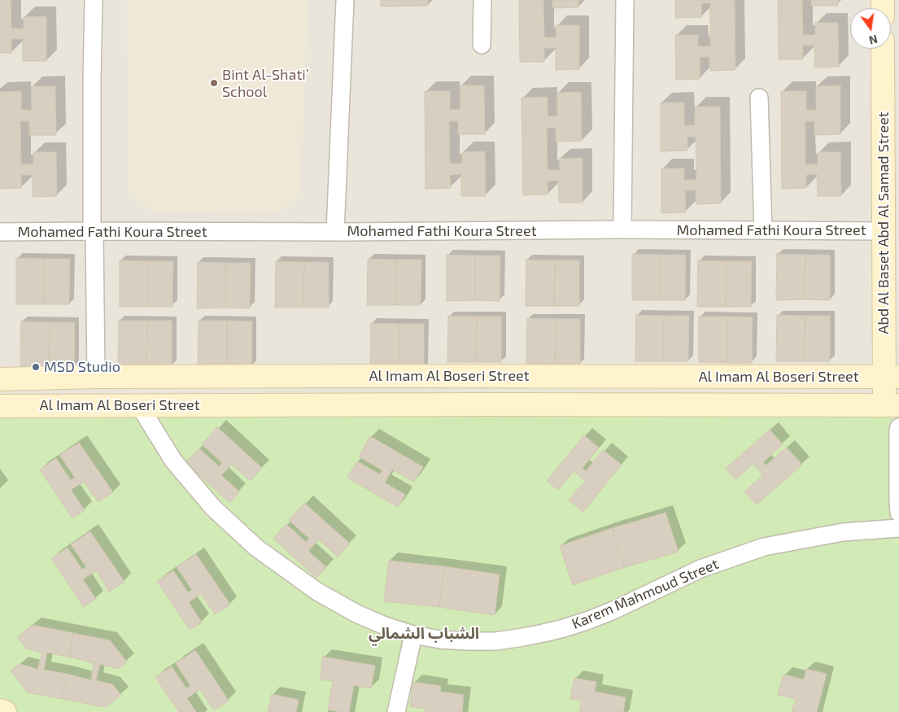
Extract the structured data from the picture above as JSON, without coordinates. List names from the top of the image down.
{
  "streets": {
    "street": [
      "Abd Al Baset Abd Al Samad Street",
      "Mohamed Fathi Koura Street",
      "Al Imam Al Boseri Street",
      "Karem Mahmoud Street"
    ]
  },
  "crossings": [
    ["Abd Al Baset Abd Al Samad Street", "Mohamed Fathi Koura Street"],
    ["Abd Al Baset Abd Al Samad Street", "Al Imam Al Boseri Street"],
    ["Al Imam Al Boseri Street", "Karem Mahmoud Street"]
  ],
  "districts": ["الشباب الشمالي"],
  "places": ["Bint Al-Shati’ School", "MSD Studio"],
  "north": "bottom"
}
